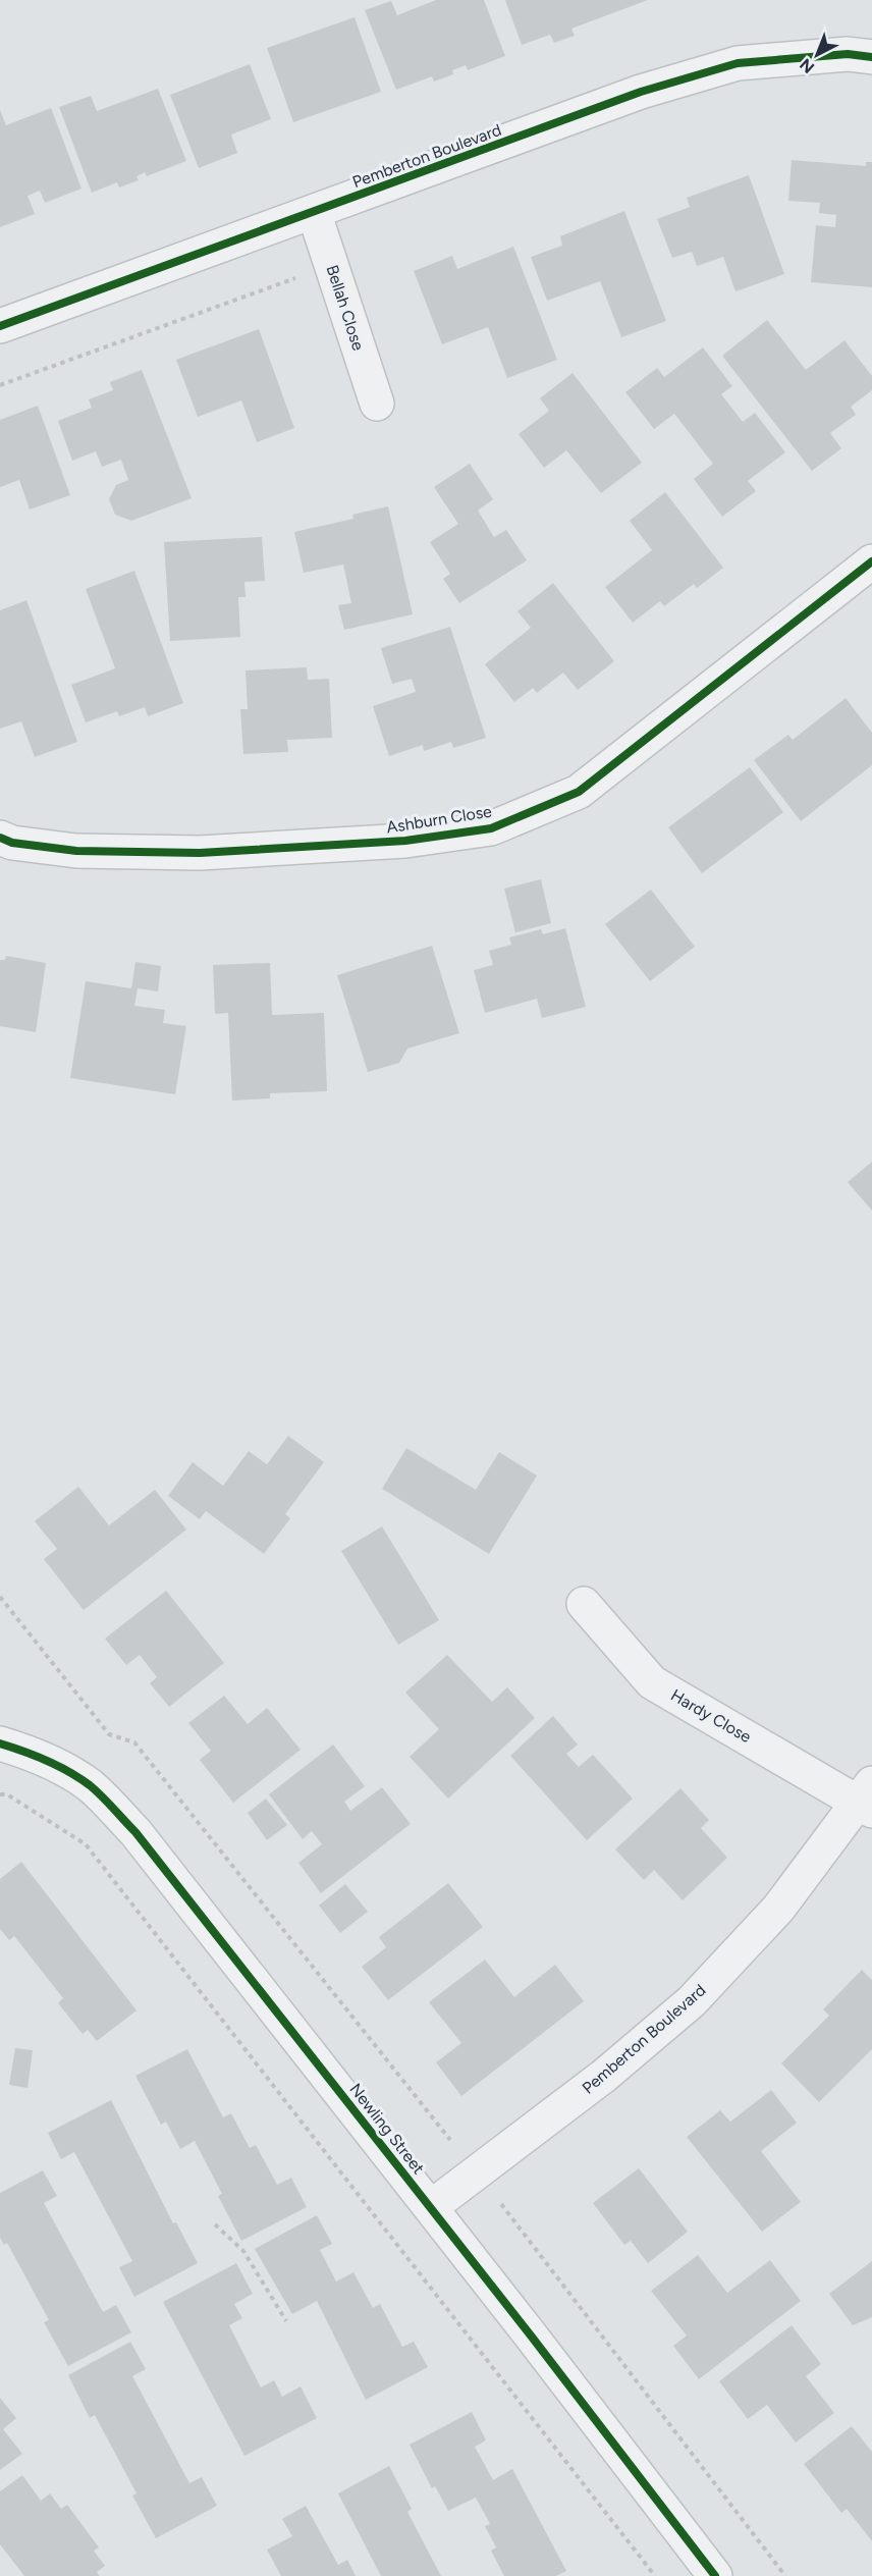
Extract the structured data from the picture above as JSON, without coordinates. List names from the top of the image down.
{
  "streets": {
    "street": [
      "Pemberton Boulevard",
      "Bellah Close",
      "Ashburn Close",
      "Hardy Close",
      "Newling Street"
    ]
  },
  "crossings": [
    ["Pemberton Boulevard", "Bellah Close"],
    ["Pemberton Boulevard", "Hardy Close"],
    ["Pemberton Boulevard", "Newling Street"]
  ],
  "north": "bottom left"
}
